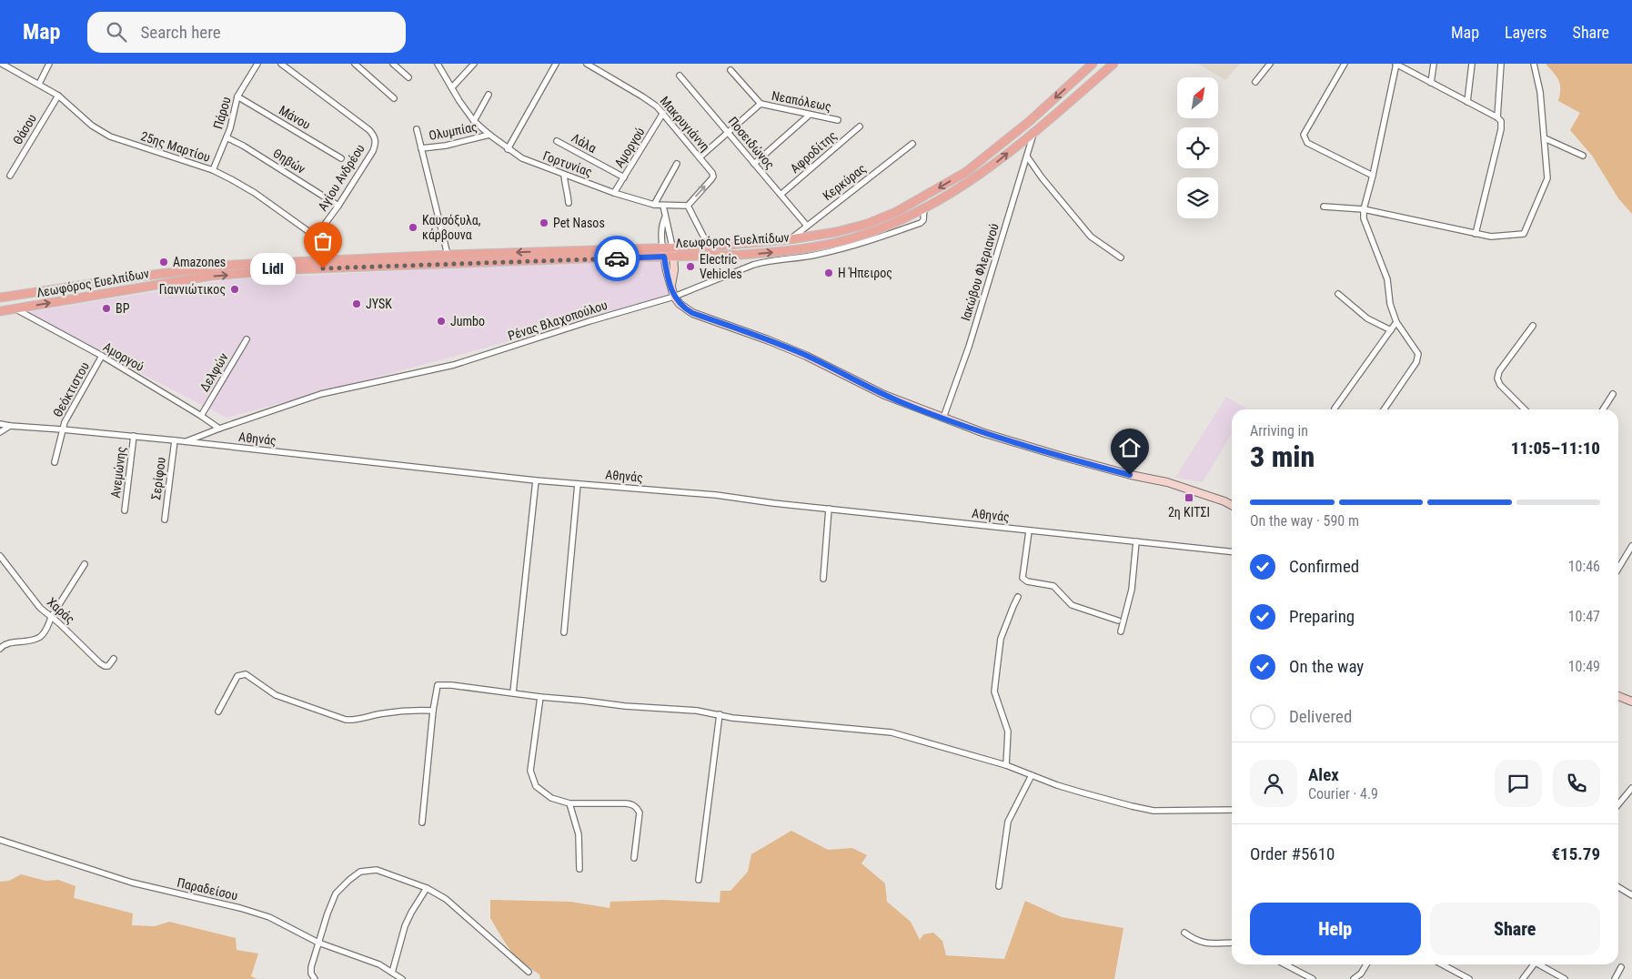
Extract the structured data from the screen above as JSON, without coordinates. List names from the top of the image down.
{
  "streets": {
    "main road": ["Λεωφόρος Ευελπίδων"],
    "street": [
      "Νεαπόλεως",
      "Πάρου",
      "Μάνου",
      "Μακρυγιάννη",
      "Θάσου",
      "Ολυμπίας",
      "Λάλα",
      "Ποσειδώνος",
      "25ης Μαρτίου",
      "Αμοργού",
      "Αφροδίτης",
      "Θηβών",
      "Γορτυνίας",
      "Αγίου Ανδρέου",
      "Κερκύρας",
      "Ιακώβου Φλεριανού",
      "Ρένας Βλαχοπούλου",
      "Δελφών",
      "Θεόκτιστου",
      "Αθηνάς",
      "Ανεμώνης",
      "Σερίφου",
      "Χαράς",
      "Παραδείσου"
    ]
  },
  "crossings": [
    ["Νεαπόλεως", "Μακρυγιάννη"],
    ["Νεαπόλεως", "Ποσειδώνος"],
    ["Πάρου", "Μάνου"],
    ["Πάρου", "25ης Μαρτίου"],
    ["Πάρου", "Θηβών"],
    ["Μακρυγιάννη", "Αμοργού"],
    ["Μακρυγιάννη", "Γορτυνίας"],
    ["Θάσου", "25ης Μαρτίου"],
    ["Ολυμπίας", "Γορτυνίας"],
    ["Λάλα", "Αμοργού"],
    ["Ποσειδώνος", "Αφροδίτης"],
    ["Ποσειδώνος", "Κερκύρας"],
    ["25ης Μαρτίου", "Αγίου Ανδρέου"],
    ["25ης Μαρτίου", "Λεωφόρος Ευελπίδων"],
    ["Αμοργού", "Γορτυνίας"],
    ["Αμοργού", "Λεωφόρος Ευελπίδων"],
    ["Αμοργού", "Ρένας Βλαχοπούλου"],
    ["Αμοργού", "Δελφών"],
    ["Αμοργού", "Θεόκτιστου"],
    ["Θηβών", "Αγίου Ανδρέου"],
    ["Κερκύρας", "Λεωφόρος Ευελπίδων"],
    ["Λεωφόρος Ευελπίδων", "Ιακώβου Φλεριανού"],
    ["Λεωφόρος Ευελπίδων", "Ρένας Βλαχοπούλου"],
    ["Ρένας Βλαχοπούλου", "Αθηνάς"],
    ["Θεόκτιστου", "Αθηνάς"],
    ["Αθηνάς", "Ανεμώνης"],
    ["Αθηνάς", "Σερίφου"]
  ],
  "places": {
    "other": [
      "Pet Nasos",
      "Καυσόξυλα, κάρβουνα",
      "Amazones",
      "Electric Vehicles",
      "Lidl",
      "Η Ήπειρος",
      "Γιαννιώτικος",
      "JYSK",
      "BP",
      "Jumbo"
    ],
    "transit": ["2η ΚΙΤΣΙ"]
  },
  "north": "top right",
  "page": {
    "header": "Map",
    "search": "Search here",
    "nav": ["Map", "Layers", "Share"],
    "bubble": "Lidl",
    "heading": ["3 min", "Arriving in", "11:05–11:10"],
    "panel": [
      "Alex",
      "Courier · 4.9",
      "Order #5610",
      "€15.79"
    ],
    "bar": "On the way · 590 m",
    "list": [
      ["Confirmed", "10:46"],
      ["Preparing", "10:47"],
      ["On the way", "10:49"],
      "Delivered"
    ],
    "buttons": ["Help", "Share"]
  }
}
